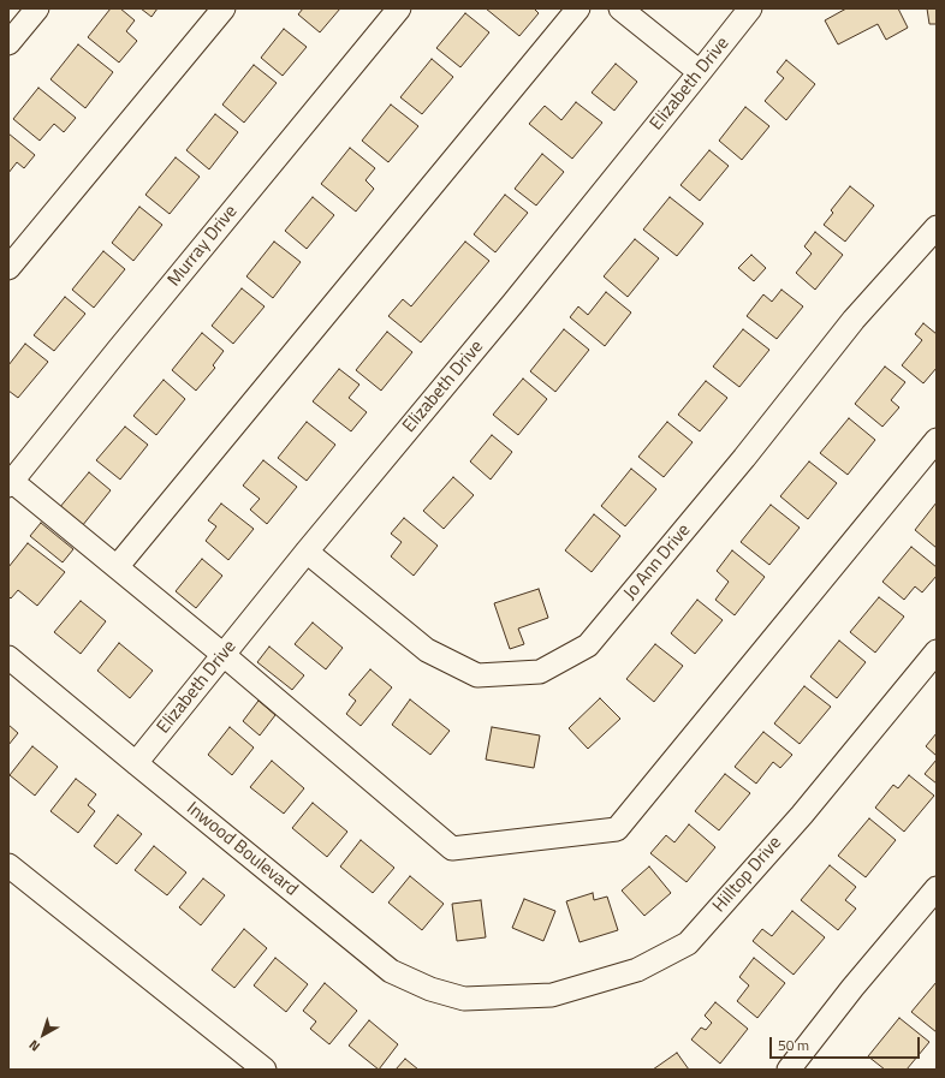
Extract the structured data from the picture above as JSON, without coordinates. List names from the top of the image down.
{
  "streets": {
    "street": [
      "Elizabeth Drive",
      "Murray Drive",
      "Jo Ann Drive",
      "Inwood Boulevard",
      "Hilltop Drive"
    ]
  },
  "crossings": [
    ["Elizabeth Drive", "Jo Ann Drive"],
    ["Elizabeth Drive", "Inwood Boulevard"],
    ["Inwood Boulevard", "Hilltop Drive"]
  ],
  "scale_bar": "50 m",
  "north": "bottom left"
}
